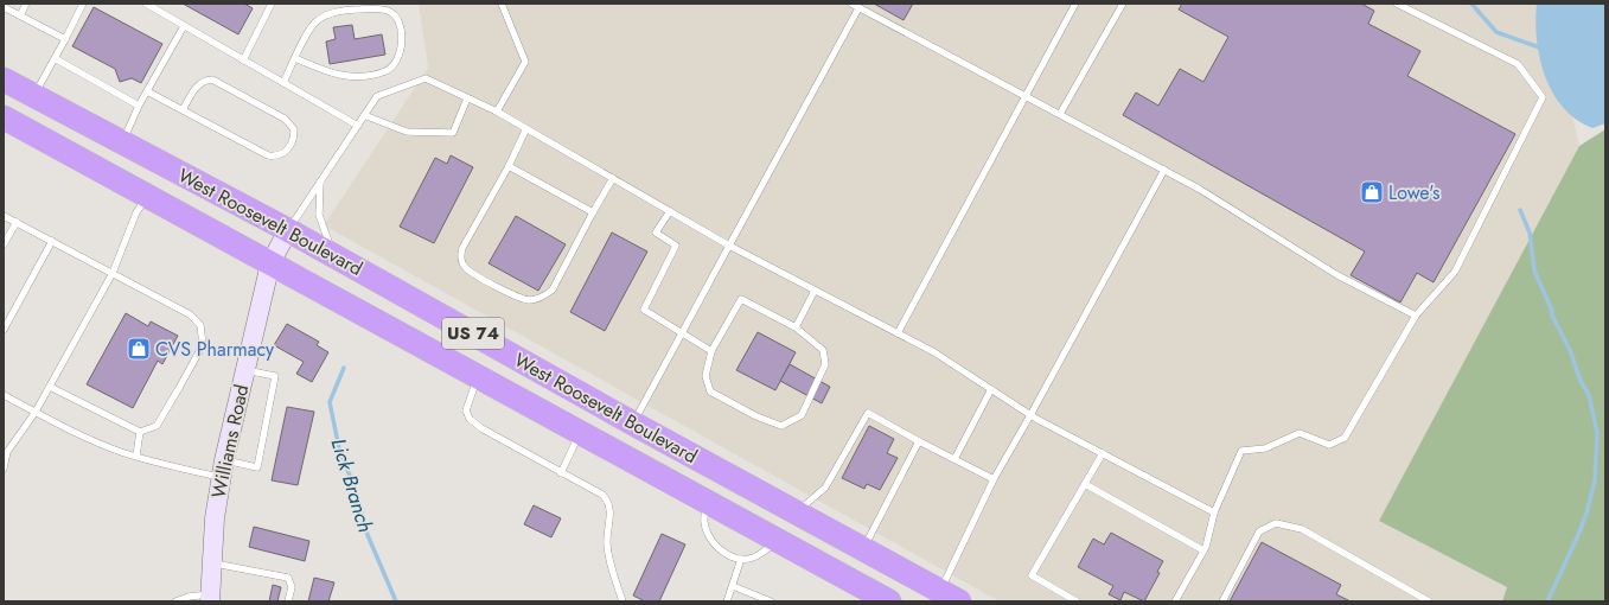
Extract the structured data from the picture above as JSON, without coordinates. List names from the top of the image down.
{
  "streets": {
    "highway": ["West Roosevelt Boulevard", "US 74"],
    "street": ["Williams Road"]
  },
  "crossings": [
    ["West Roosevelt Boulevard", "Williams Road"]
  ],
  "water": ["Lick Branch"],
  "places": {
    "shop": ["Lowe's", "CVS Pharmacy"]
  }
}
